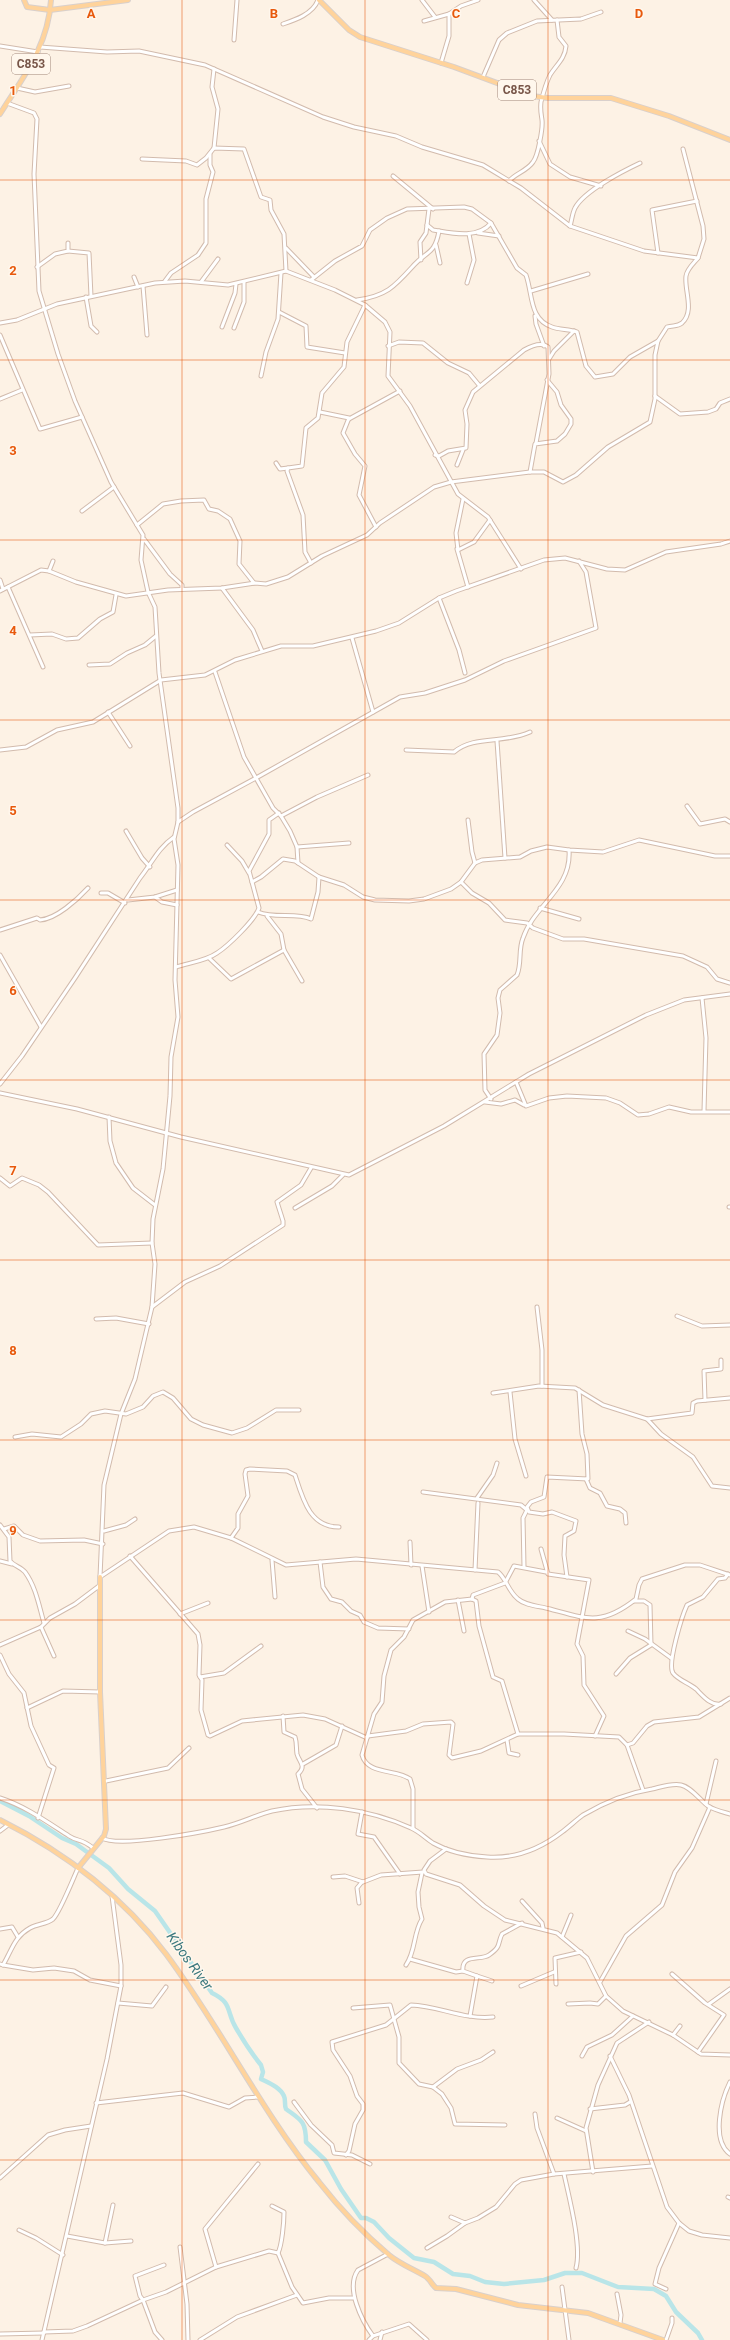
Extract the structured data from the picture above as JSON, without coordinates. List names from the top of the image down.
{
  "streets": {
    "main road": ["C853"]
  },
  "water": ["Kibos River"],
  "grid": {
    "columns": [
      "A",
      "B",
      "C",
      "D"
    ],
    "rows": [
      "1",
      "2",
      "3",
      "4",
      "5",
      "6",
      "7",
      "8",
      "9"
    ]
  }
}
